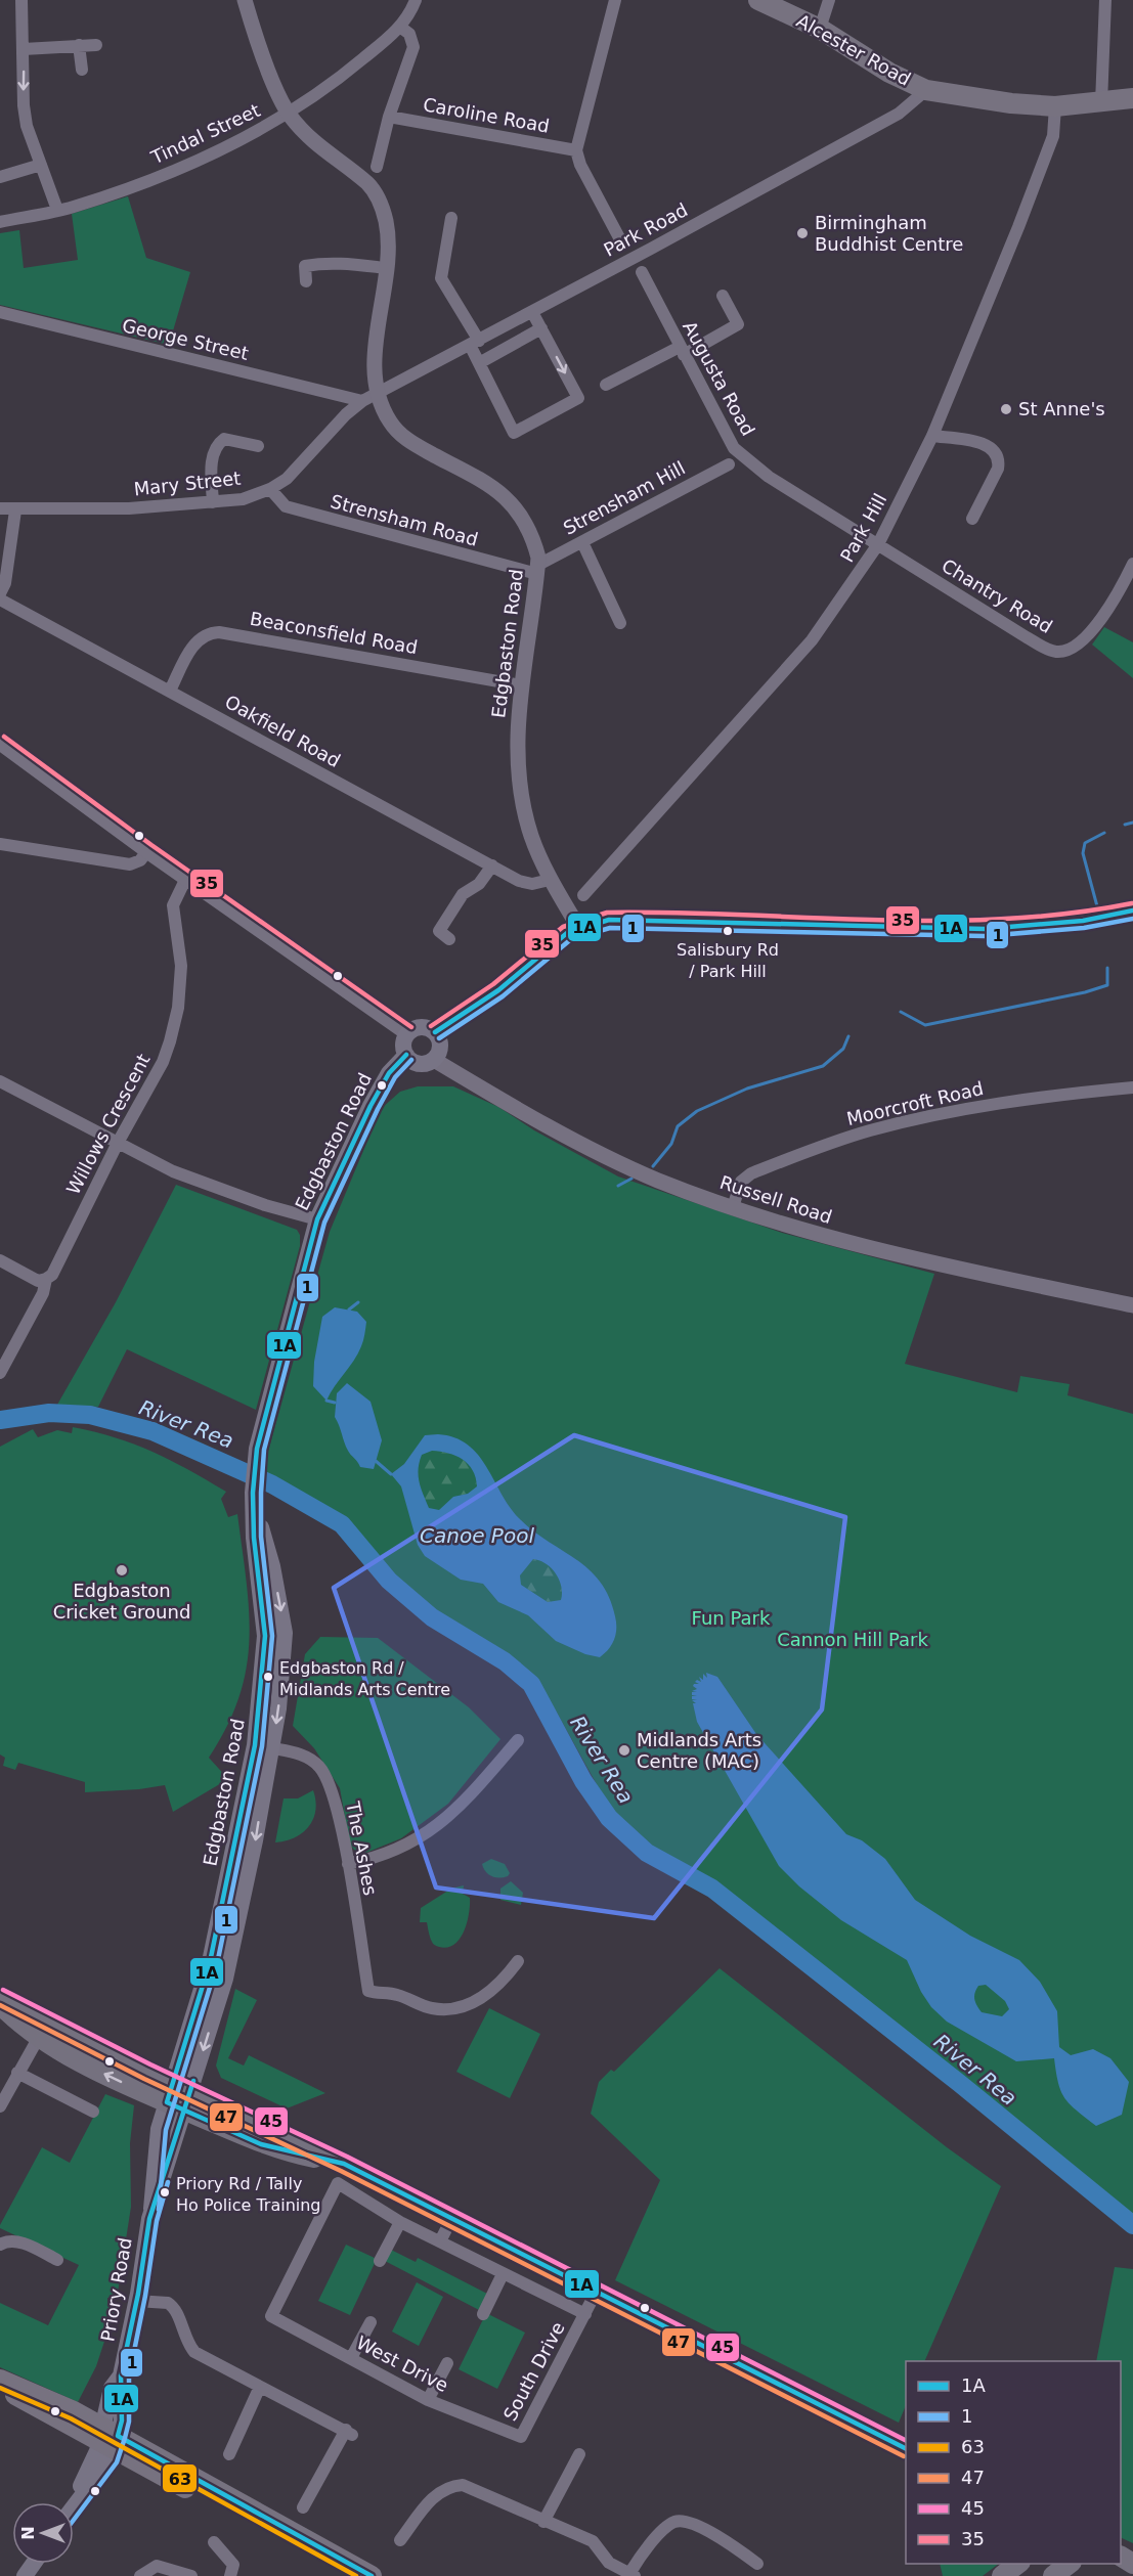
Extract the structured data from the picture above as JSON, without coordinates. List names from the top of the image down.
{
  "streets": {
    "highway": ["Alcester Road"],
    "main road": ["Edgbaston Road", "Priory Road"],
    "street": [
      "Caroline Road",
      "Tindal Street",
      "Park Road",
      "George Street",
      "Augusta Road",
      "Mary Street",
      "Strensham Hill",
      "Strensham Road",
      "Park Hill",
      "Chantry Road",
      "Beaconsfield Road",
      "Oakfield Road",
      "Moorcroft Road",
      "Willows Crescent",
      "Russell Road",
      "The Ashes",
      "West Drive",
      "South Drive"
    ]
  },
  "crossings": [
    ["Alcester Road", "Park Road"],
    ["Alcester Road", "Park Hill"],
    ["Tindal Street", "Edgbaston Road"],
    ["Park Road", "Mary Street"],
    ["Park Road", "Edgbaston Road"],
    ["George Street", "Mary Street"],
    ["Augusta Road", "Park Hill"],
    ["Augusta Road", "Chantry Road"],
    ["Mary Street", "Strensham Road"],
    ["Mary Street", "Edgbaston Road"],
    ["Strensham Hill", "Strensham Road"],
    ["Strensham Hill", "Edgbaston Road"],
    ["Strensham Road", "Edgbaston Road"],
    ["Park Hill", "Chantry Road"],
    ["Beaconsfield Road", "Edgbaston Road"],
    ["Beaconsfield Road", "Oakfield Road"],
    ["Edgbaston Road", "Oakfield Road"],
    ["Edgbaston Road", "Russell Road"],
    ["Edgbaston Road", "The Ashes"],
    ["Edgbaston Road", "Priory Road"],
    ["Moorcroft Road", "Russell Road"],
    ["West Drive", "South Drive"]
  ],
  "water": ["River Rea", "Canoe Pool"],
  "parks": ["Fun Park", "Cannon Hill Park"],
  "places": [
    "Birmingham Buddhist Centre",
    "St Anne's",
    "Salisbury Rd / Park Hill",
    "Edgbaston Cricket Ground",
    "Edgbaston Rd / Midlands Arts Centre",
    "Midlands Arts Centre (MAC)",
    "Priory Rd / Tally Ho Police Training"
  ],
  "lines": [
    "transit line 35",
    "transit line 1A",
    "transit line 1",
    "transit line 45",
    "transit line 47",
    "transit line 63"
  ],
  "legend": [
    "1A",
    "1",
    "63",
    "47",
    "45",
    "35"
  ],
  "north": "left"
}
